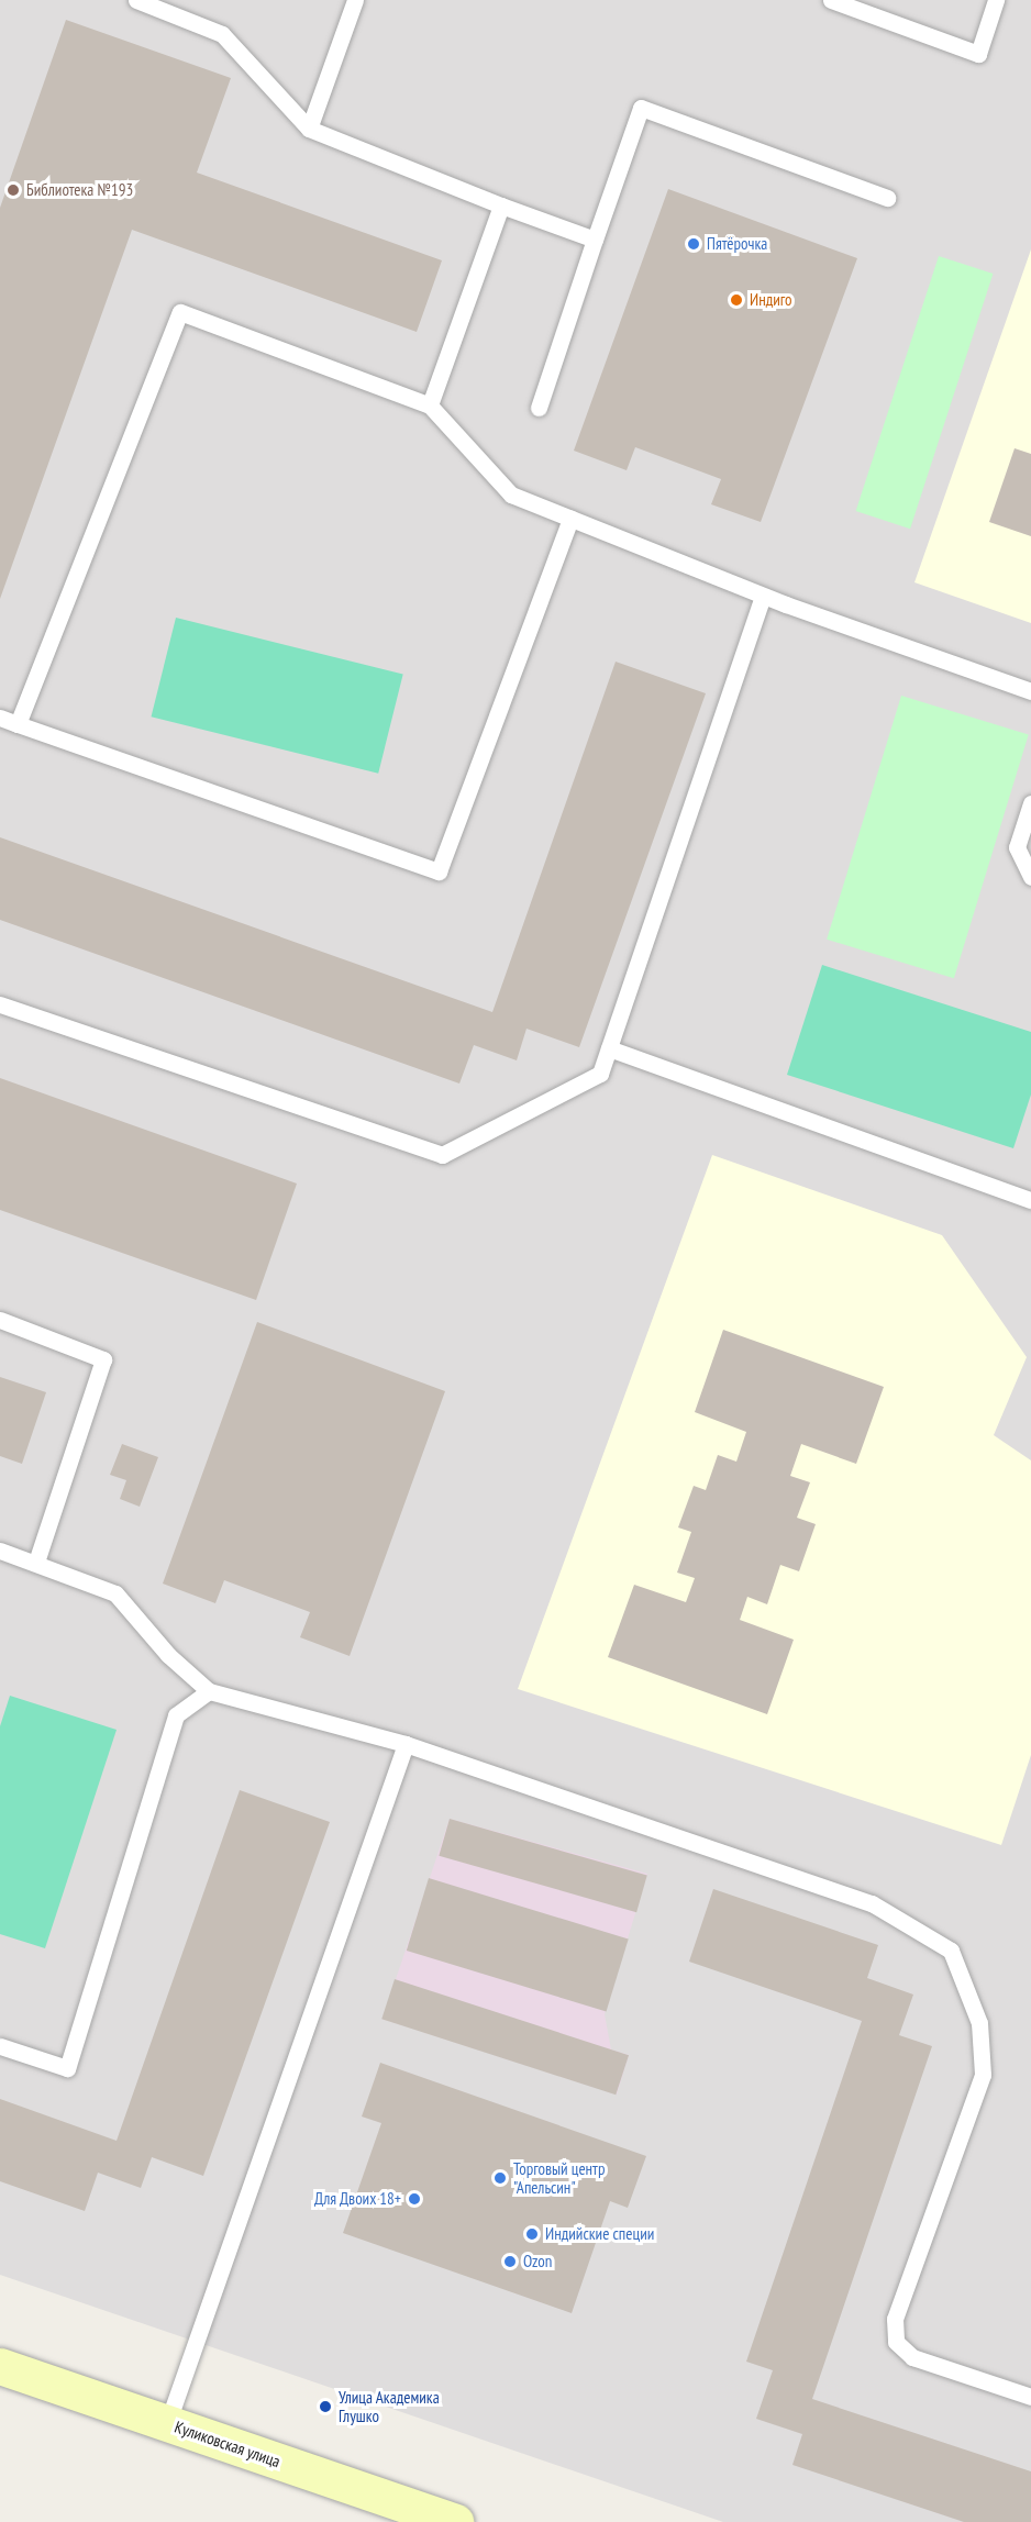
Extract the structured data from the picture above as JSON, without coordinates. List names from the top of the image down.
{
  "streets": {
    "street": ["Куликовская улица"]
  },
  "places": [
    "Библиотека №193",
    "Пятёрочка",
    "Индиго",
    "Торговый центр \"Апельсин\"",
    "Для Двоих 18+",
    "Индийские специи",
    "Ozon",
    "Улица Академика Глушко"
  ]
}
